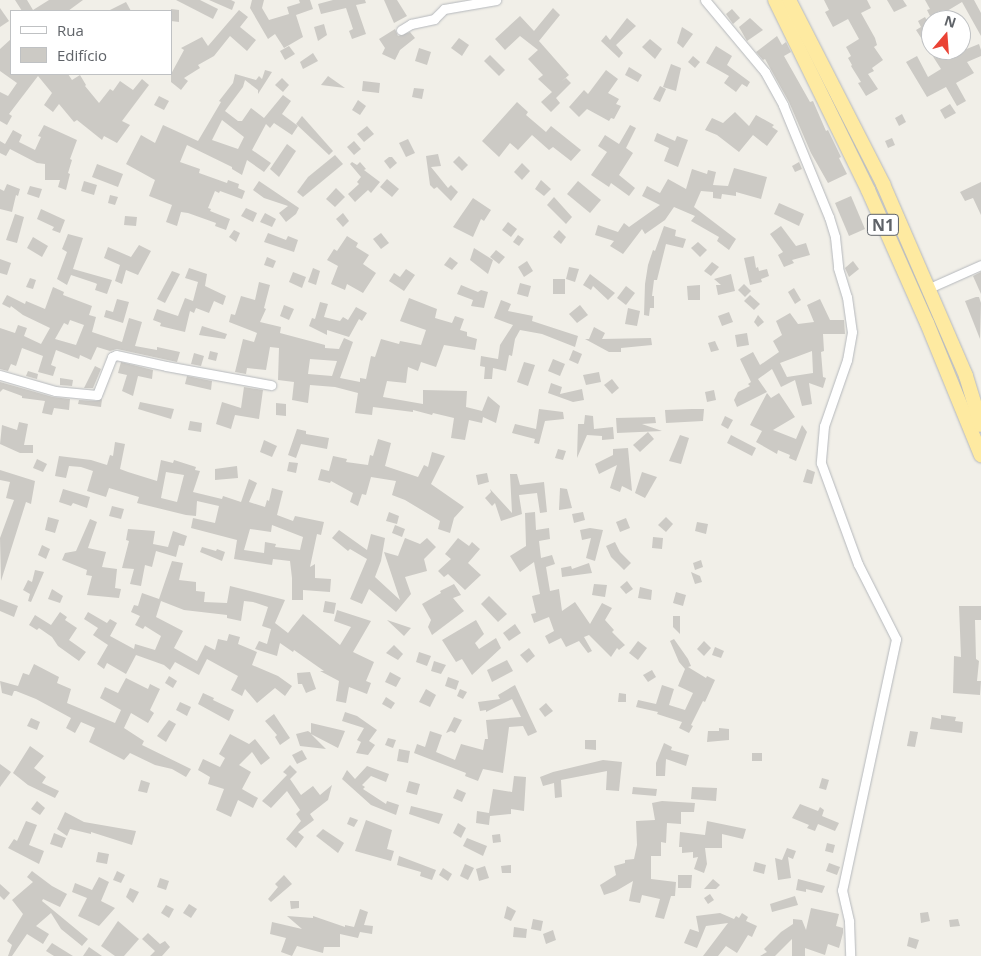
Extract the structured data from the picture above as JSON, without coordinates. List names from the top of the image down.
{
  "streets": {
    "highway": ["N1"]
  },
  "legend": ["Rua", "Edifício"],
  "north": "top"
}
